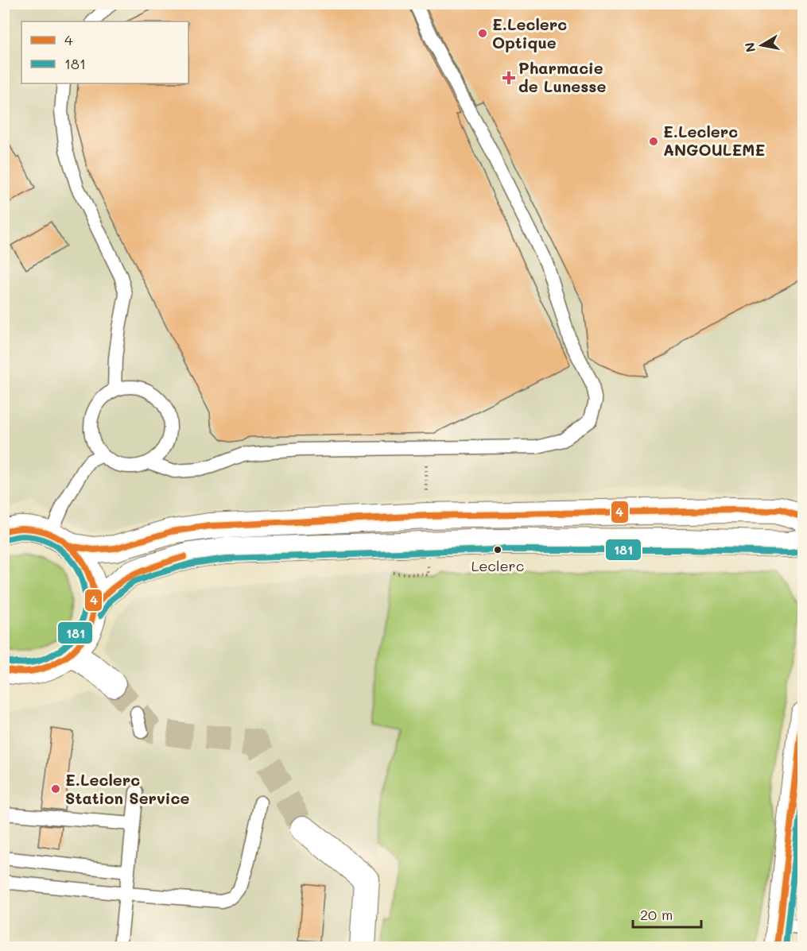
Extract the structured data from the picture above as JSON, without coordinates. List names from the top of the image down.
{
  "places": {
    "other": [
      "E.Leclerc Optique",
      "E.Leclerc ANGOULEME",
      "Leclerc",
      "E.Leclerc Station Service"
    ],
    "health": ["Pharmacie de Lunesse"]
  },
  "lines": ["transit line 4", "transit line 181"],
  "legend": ["4", "181"],
  "scale_bar": "20 m",
  "north": "left"
}
